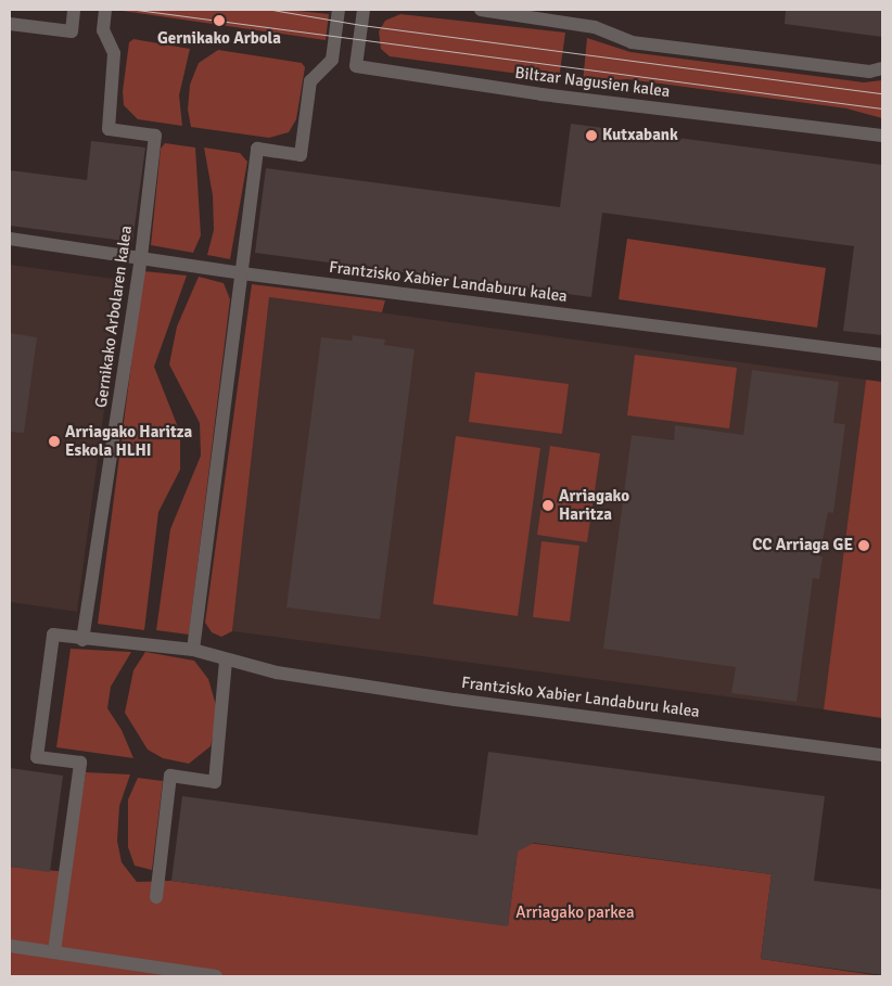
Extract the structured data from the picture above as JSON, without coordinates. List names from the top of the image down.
{
  "streets": {
    "street": ["Biltzar Nagusien kalea", "Frantzisko Xabier Landaburu kalea", "Gernikako Arbolaren kalea"]
  },
  "crossings": [
    ["Frantzisko Xabier Landaburu kalea", "Gernikako Arbolaren kalea"]
  ],
  "parks": ["Arriagako parkea"],
  "places": [
    "Gernikako Arbola",
    "Kutxabank",
    "Arriagako Haritza Eskola HLHI",
    "Arriagako Haritza",
    "CC Arriaga GE"
  ]
}
